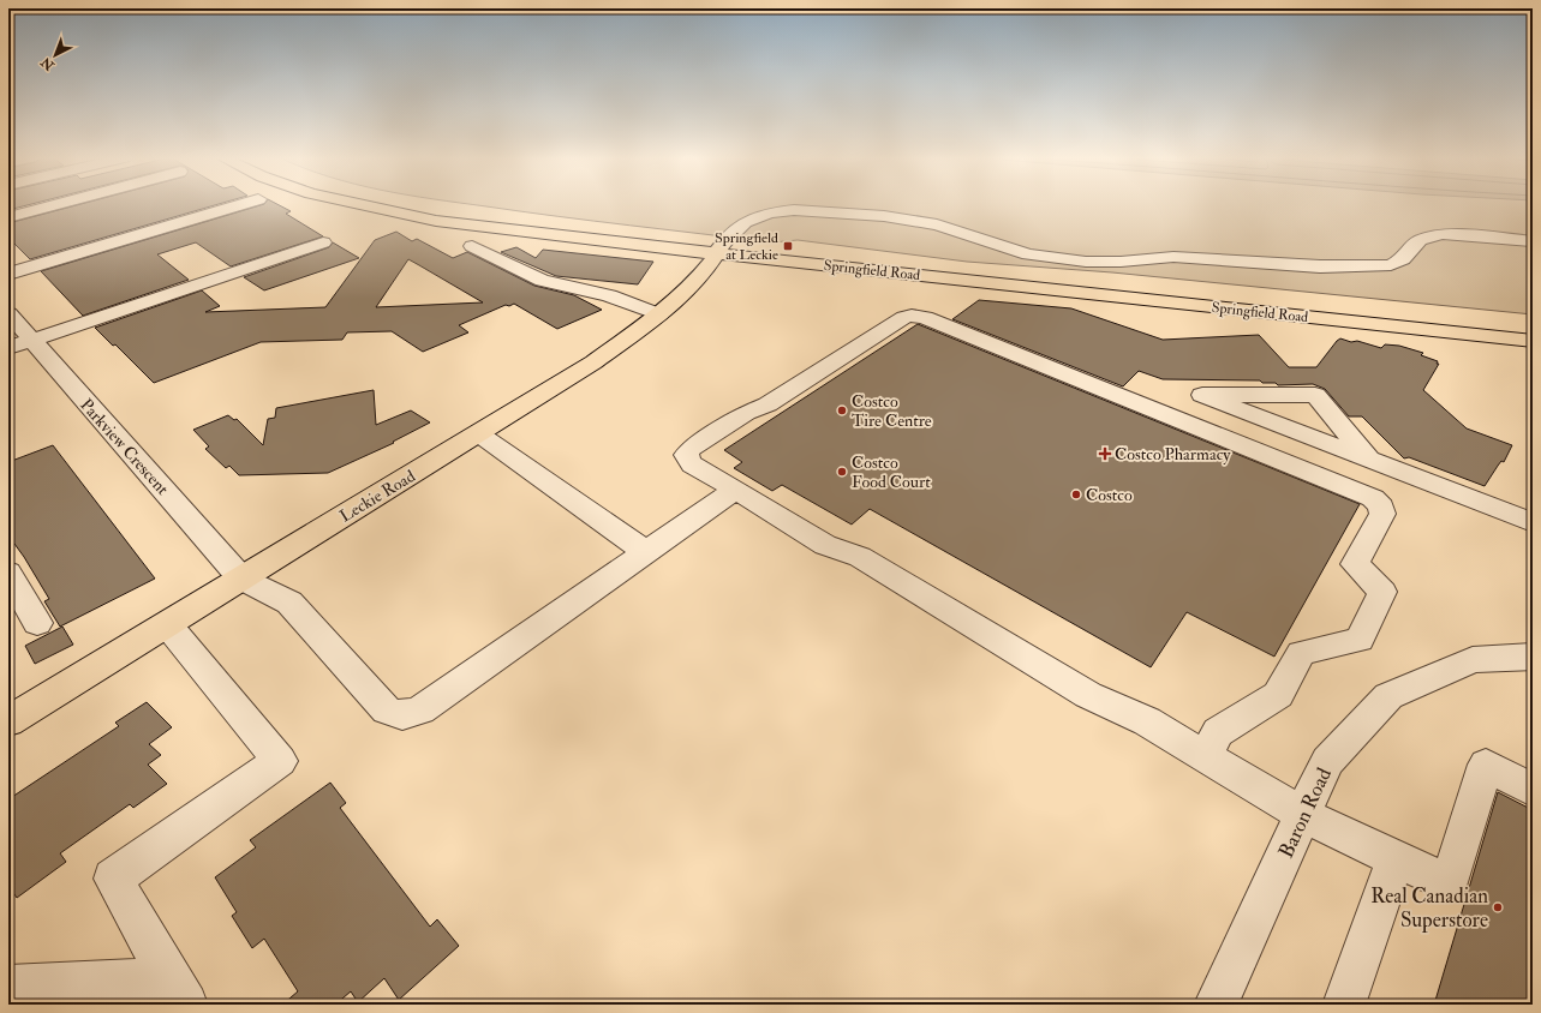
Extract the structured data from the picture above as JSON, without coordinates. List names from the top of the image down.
{
  "streets": {
    "main road": ["Springfield Road", "Leckie Road"],
    "street": ["Parkview Crescent", "Baron Road"]
  },
  "crossings": [
    ["Springfield Road", "Leckie Road"],
    ["Parkview Crescent", "Leckie Road"]
  ],
  "places": {
    "transit": ["Springfield at Leckie"],
    "other": [
      "Costco Tire Centre",
      "Costco Food Court",
      "Costco",
      "Real Canadian Superstore"
    ],
    "health": ["Costco Pharmacy"]
  },
  "north": "bottom left"
}
